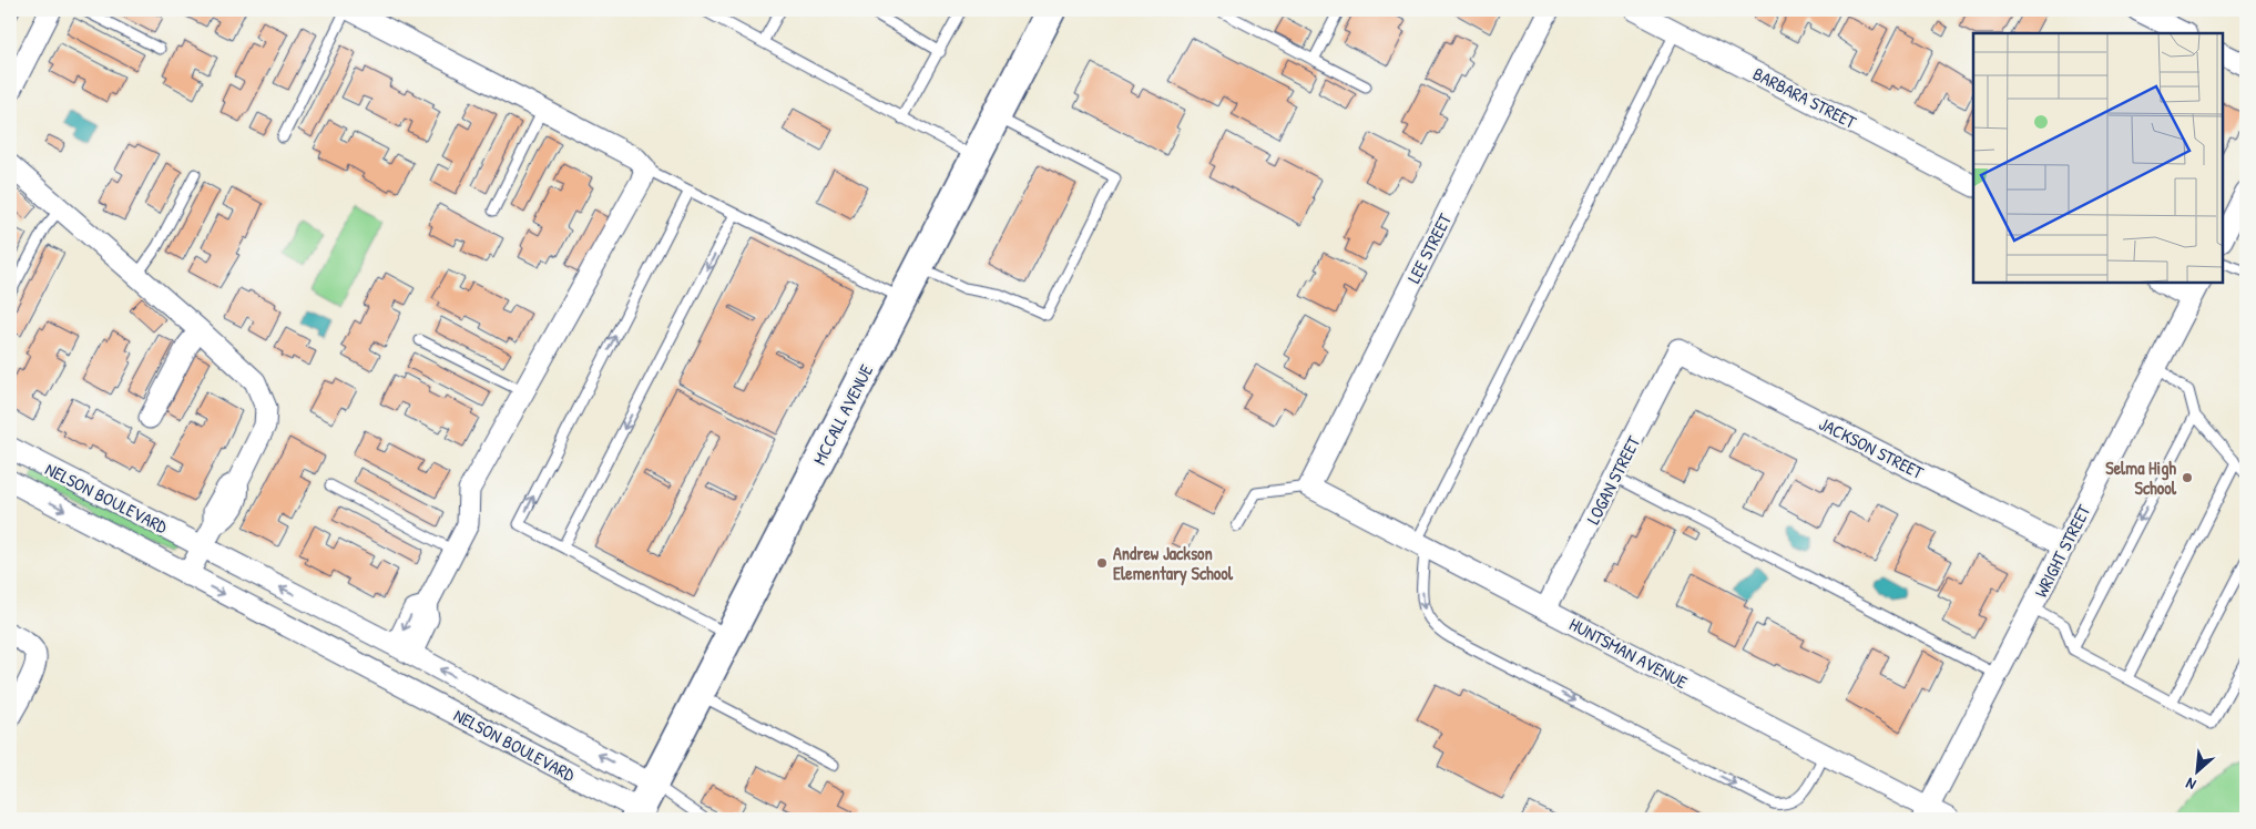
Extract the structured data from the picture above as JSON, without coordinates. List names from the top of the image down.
{
  "streets": {
    "main road": ["MCCALL AVENUE"],
    "street": [
      "BARBARA STREET",
      "LEE STREET",
      "JACKSON STREET",
      "LOGAN STREET",
      "NELSON BOULEVARD",
      "WRIGHT STREET",
      "HUNTSMAN AVENUE"
    ]
  },
  "crossings": [
    ["LEE STREET", "HUNTSMAN AVENUE"],
    ["MCCALL AVENUE", "NELSON BOULEVARD"],
    ["JACKSON STREET", "LOGAN STREET"],
    ["JACKSON STREET", "WRIGHT STREET"],
    ["LOGAN STREET", "HUNTSMAN AVENUE"],
    ["WRIGHT STREET", "HUNTSMAN AVENUE"]
  ],
  "places": ["Selma High School", "Andrew Jackson Elementary School"],
  "north": "bottom left"
}
